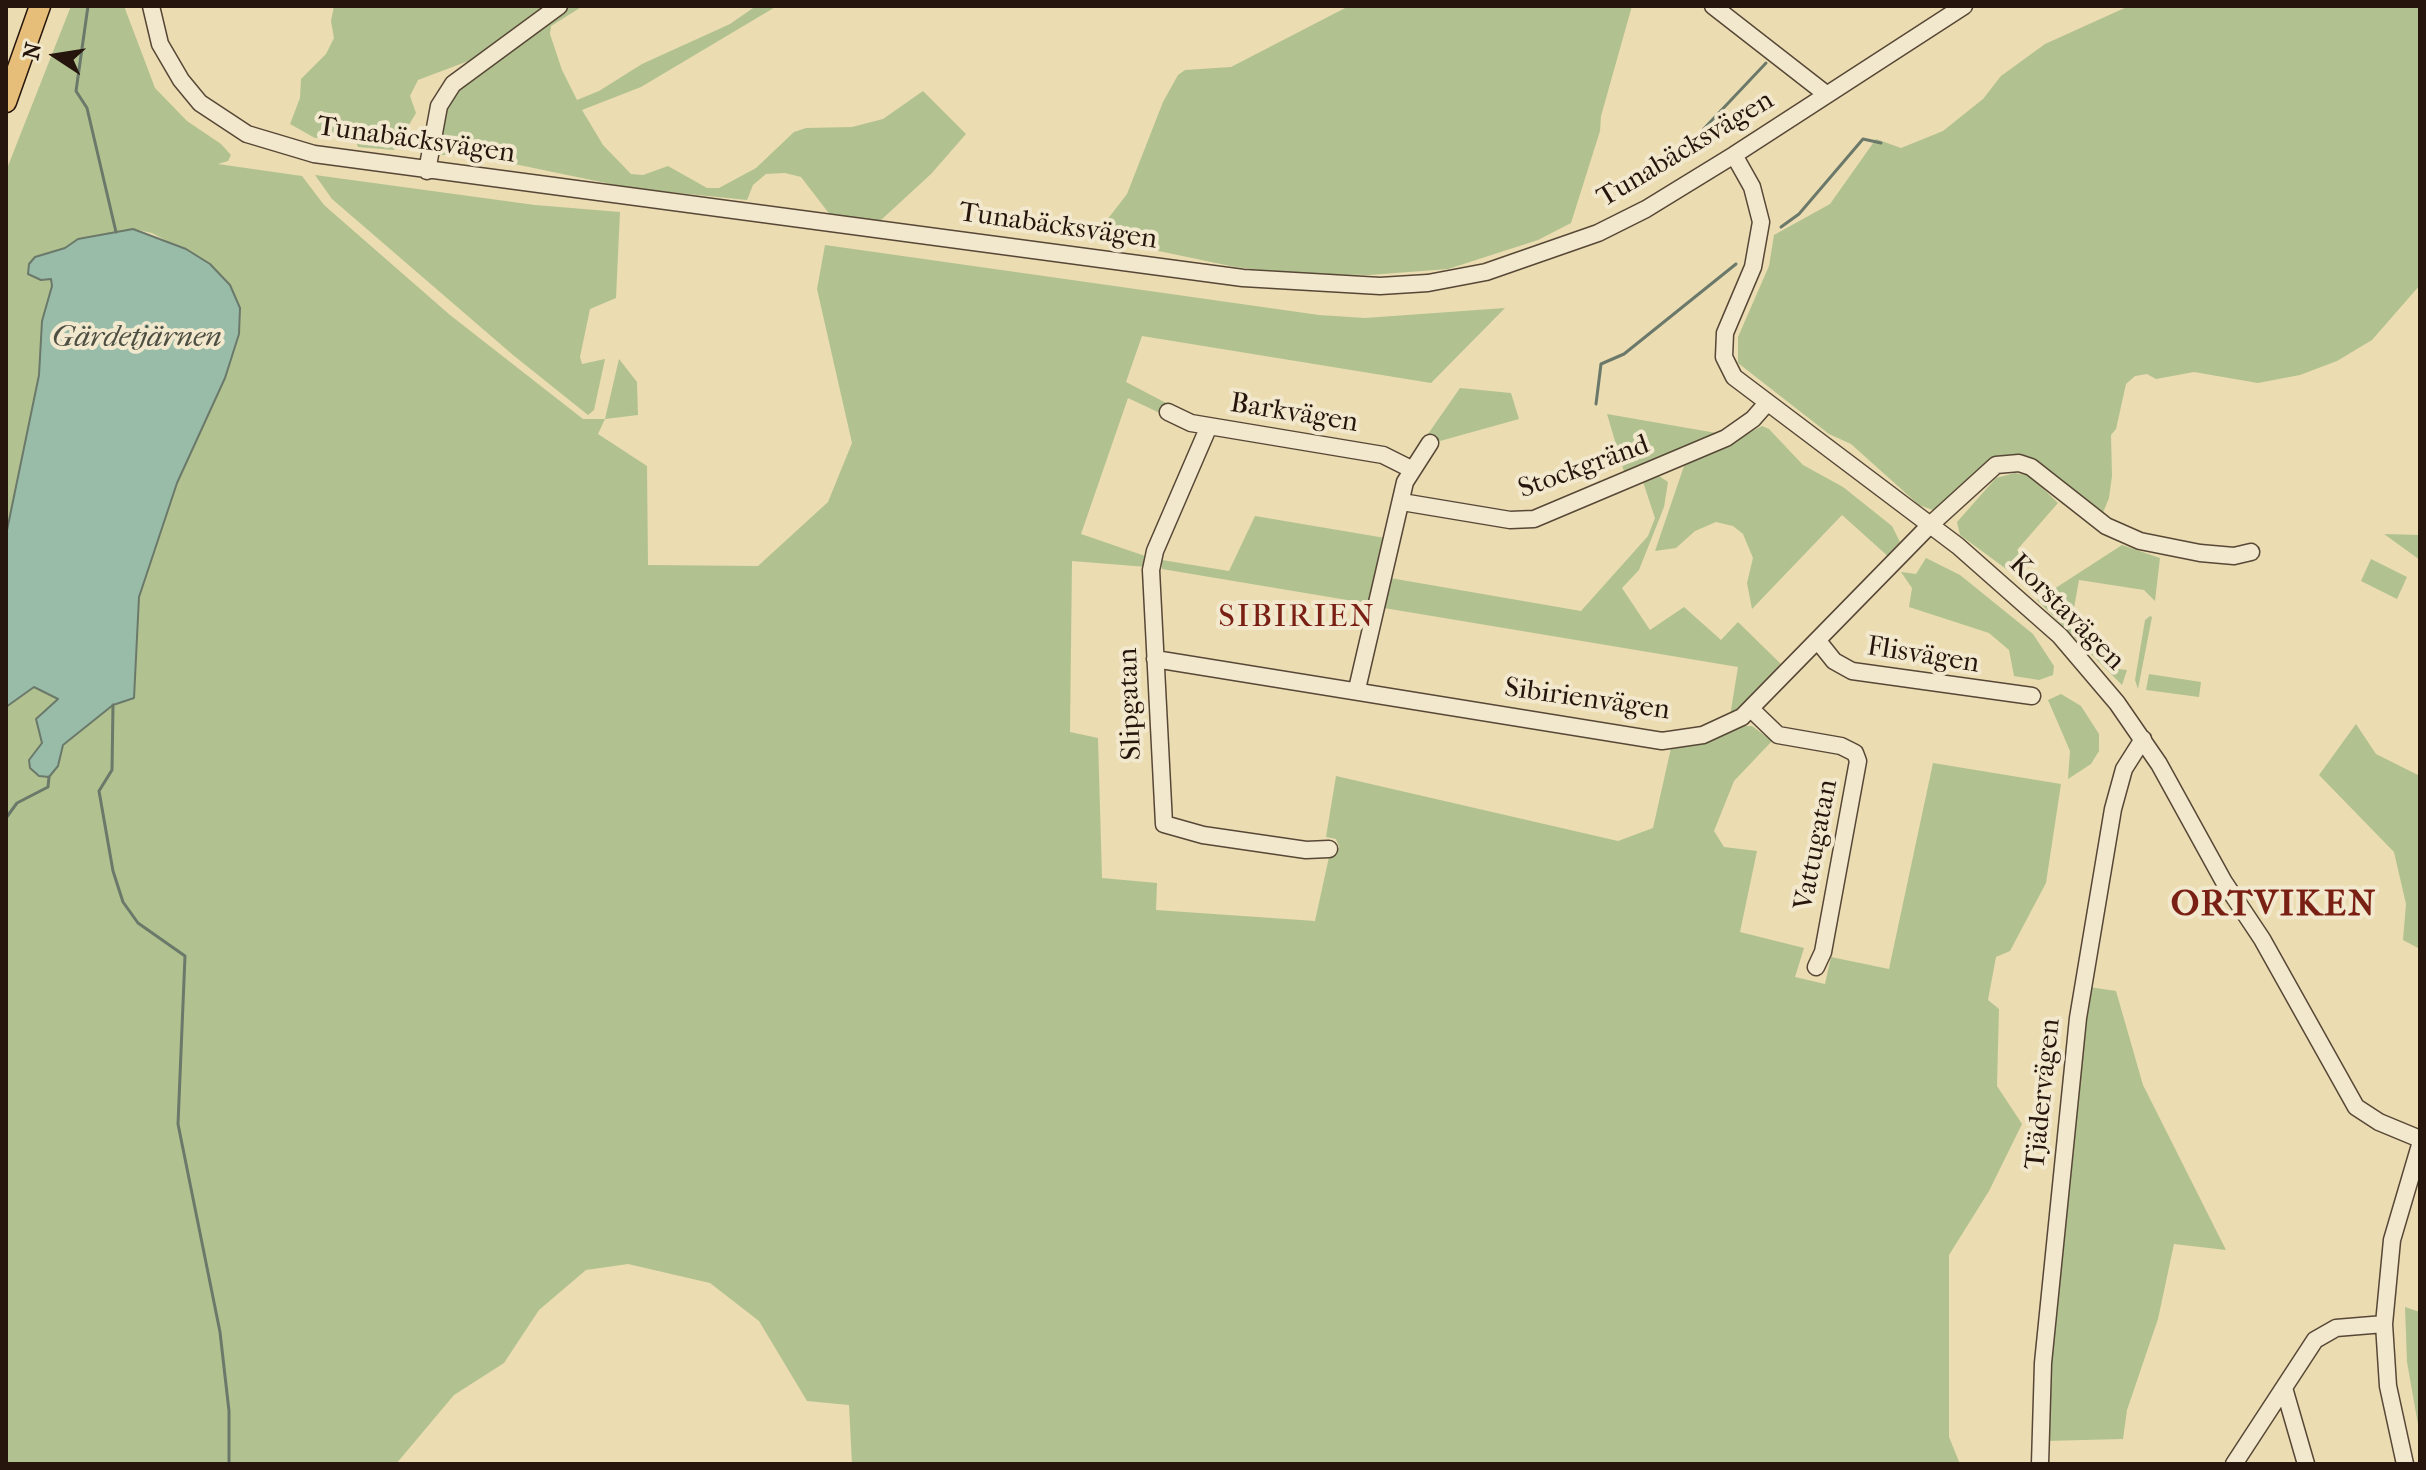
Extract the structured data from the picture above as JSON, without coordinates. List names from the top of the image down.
{
  "streets": {
    "street": [
      "Tunabäcksvägen",
      "Barkvägen",
      "Stockgränd",
      "Korstavägen",
      "Flisvägen",
      "Sibirienvägen",
      "Slipgatan",
      "Vattugatan",
      "Tjädervägen"
    ]
  },
  "crossings": [
    ["Tunabäcksvägen", "Korstavägen"],
    ["Barkvägen", "Slipgatan"],
    ["Stockgränd", "Korstavägen"],
    ["Korstavägen", "Sibirienvägen"],
    ["Korstavägen", "Tjädervägen"],
    ["Flisvägen", "Sibirienvägen"],
    ["Sibirienvägen", "Slipgatan"],
    ["Sibirienvägen", "Vattugatan"]
  ],
  "districts": ["SIBIRIEN", "ORTVIKEN"],
  "water": ["Gärdetjärnen"],
  "north": "left"
}
